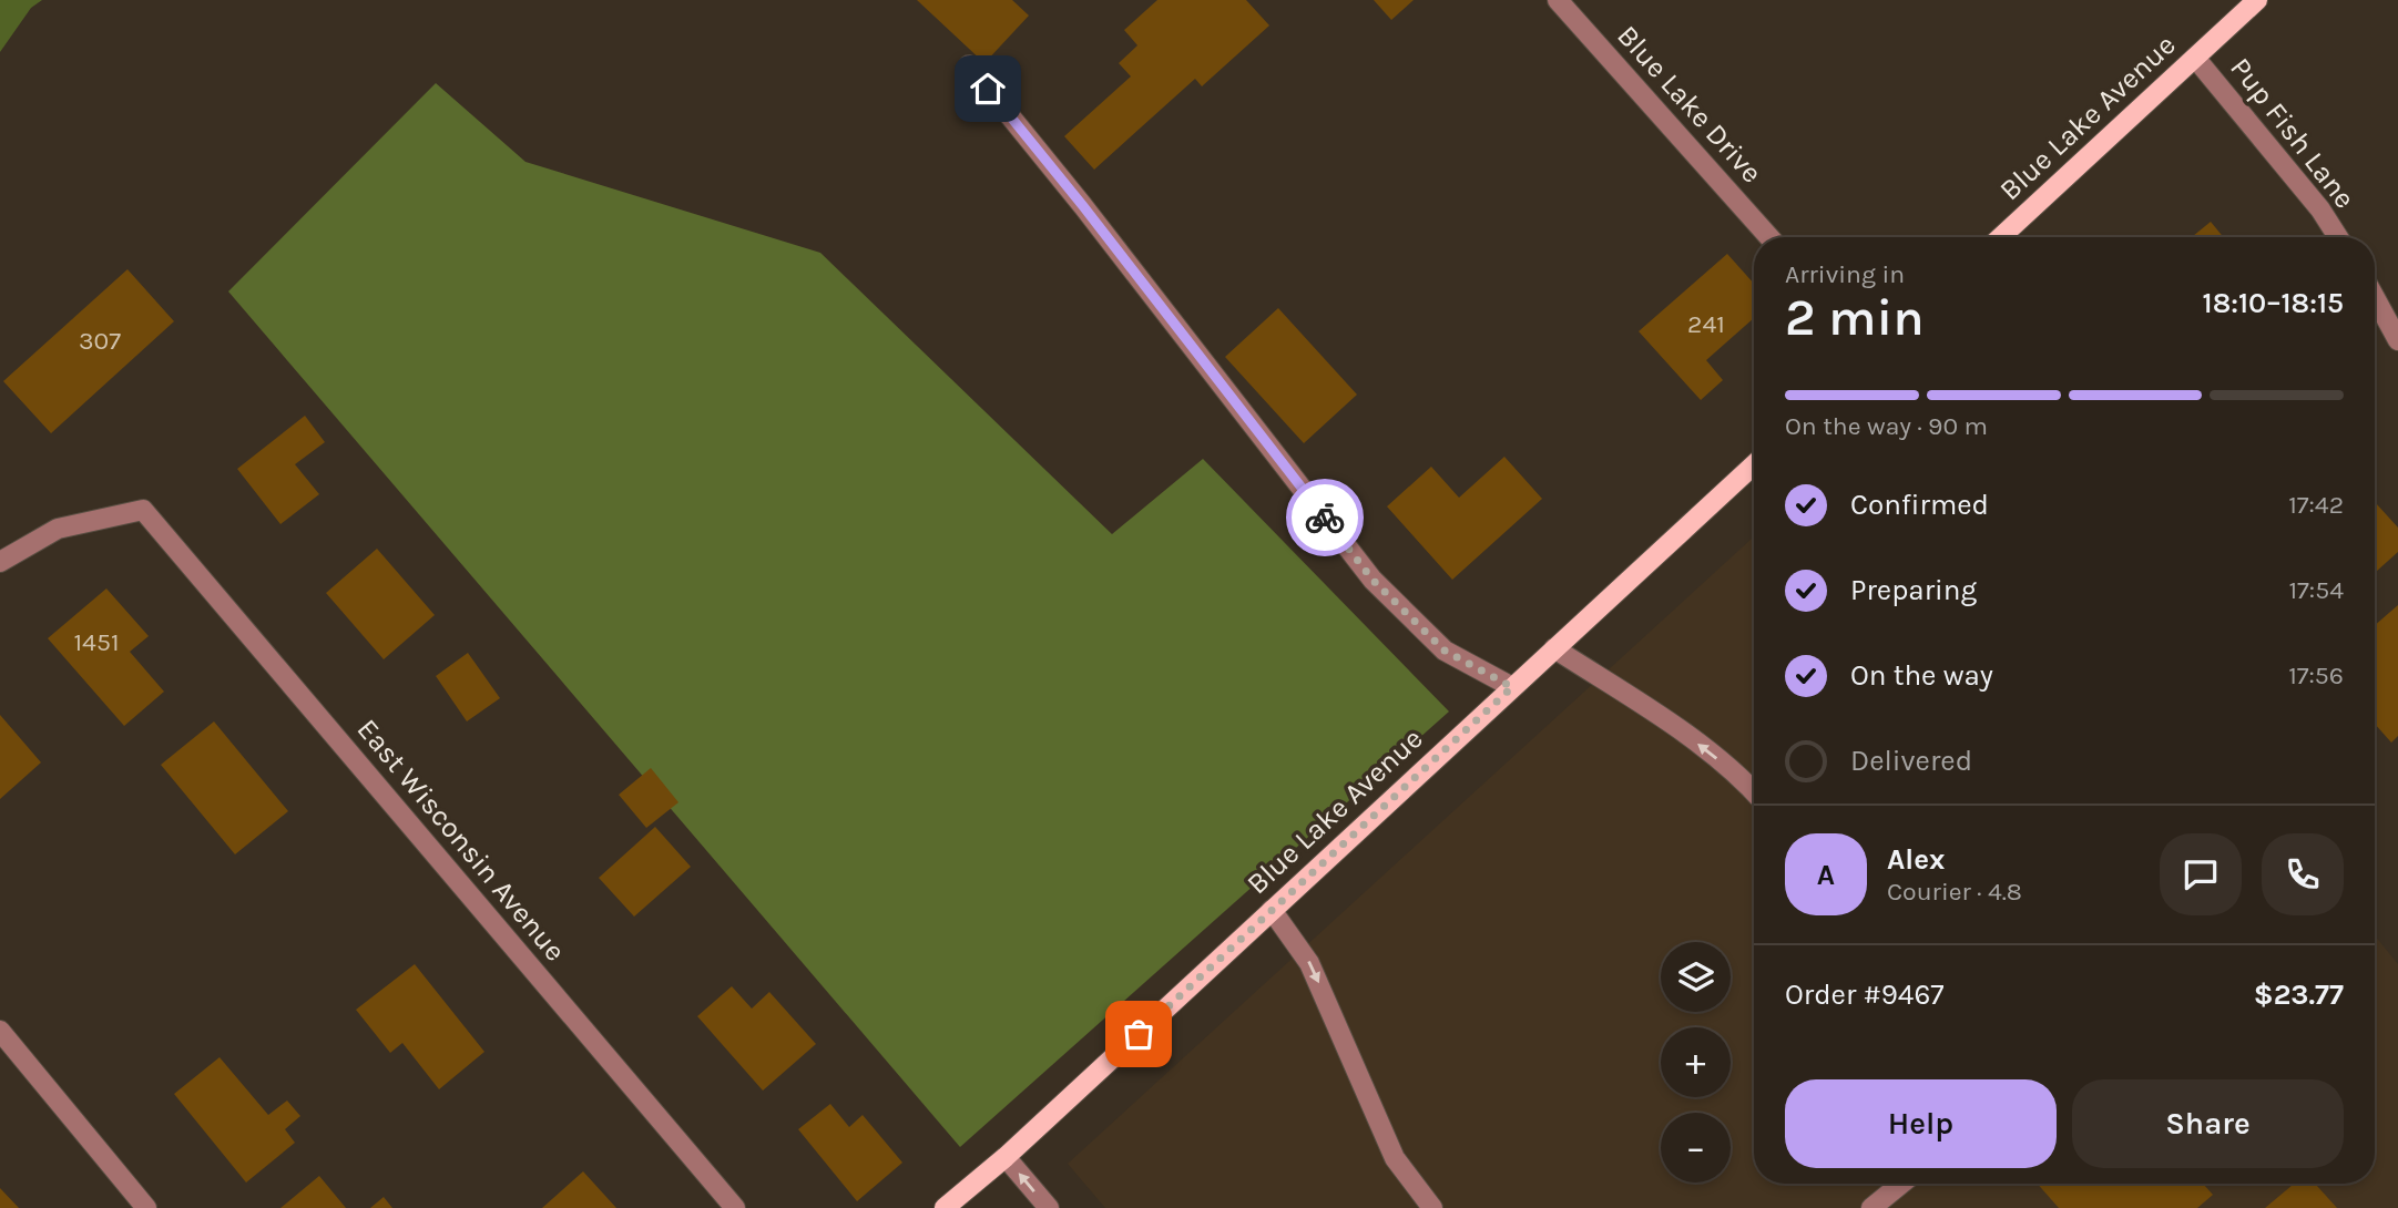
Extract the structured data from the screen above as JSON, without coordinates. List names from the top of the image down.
{
  "streets": {
    "main road": ["Blue Lake Avenue"],
    "street": ["Blue Lake Drive", "Pup Fish Lane", "East Wisconsin Avenue"]
  },
  "crossings": [
    ["Blue Lake Avenue", "Pup Fish Lane"]
  ],
  "house_numbers": ["241", "307", "1451"],
  "page": {
    "heading": ["2 min", "Arriving in", "18:10–18:15"],
    "panel": [
      "Alex",
      "Courier · 4.8",
      "Order #9467",
      "$23.77"
    ],
    "bar": "On the way · 90 m",
    "list": [
      ["Confirmed", "17:42"],
      ["Preparing", "17:54"],
      ["On the way", "17:56"],
      "Delivered"
    ],
    "round": "A",
    "map_buttons": ["+", "−"],
    "buttons": ["Help", "Share"]
  }
}
